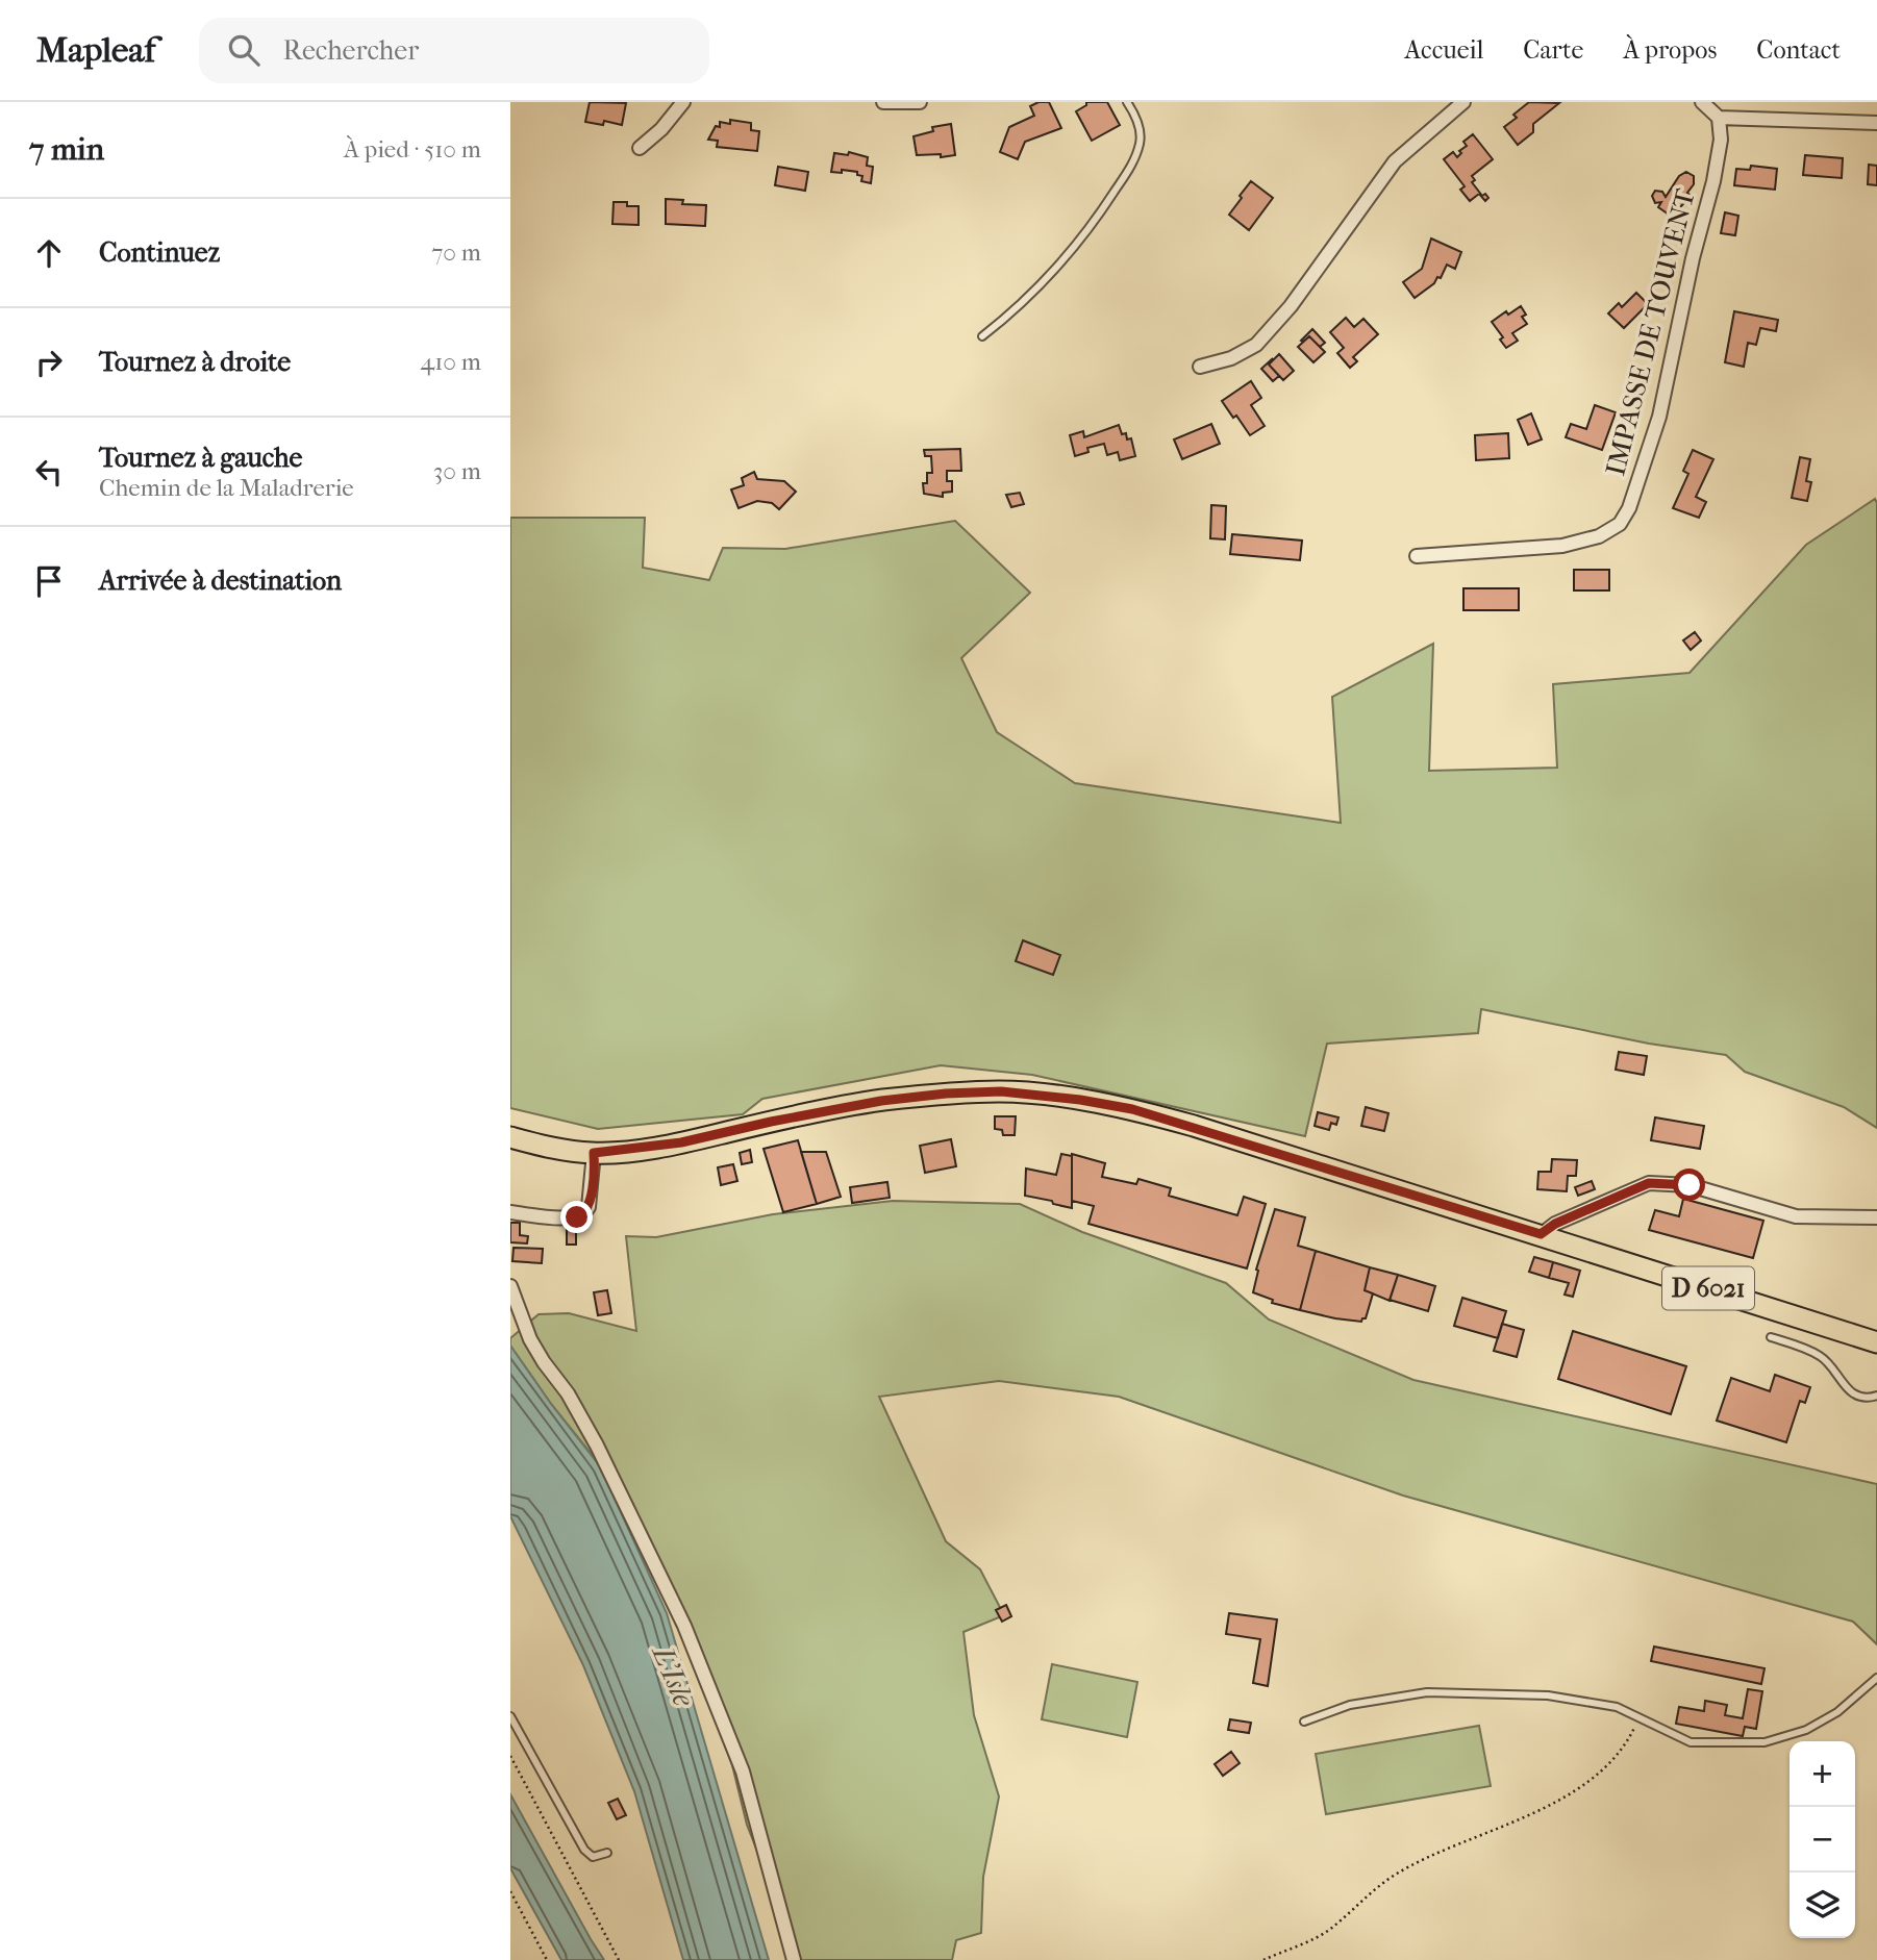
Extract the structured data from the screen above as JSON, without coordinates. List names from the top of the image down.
{
  "streets": {
    "main road": ["D 6021"],
    "street": ["IMPASSE DE TOUVENT"]
  },
  "water": ["L'Isle"],
  "page": {
    "header": "Mapleaf",
    "search": "Rechercher",
    "nav": [
      "Accueil",
      "Carte",
      "À propos",
      "Contact"
    ],
    "heading": ["7 min", "À pied · 510 m"],
    "list": [
      ["Continuez", "70 m"],
      ["Tournez à droite", "410 m"],
      ["Tournez à gauche", "Chemin de la Maladrerie", "30 m"],
      "Arrivée à destination"
    ],
    "map_buttons": ["+", "−"]
  }
}
